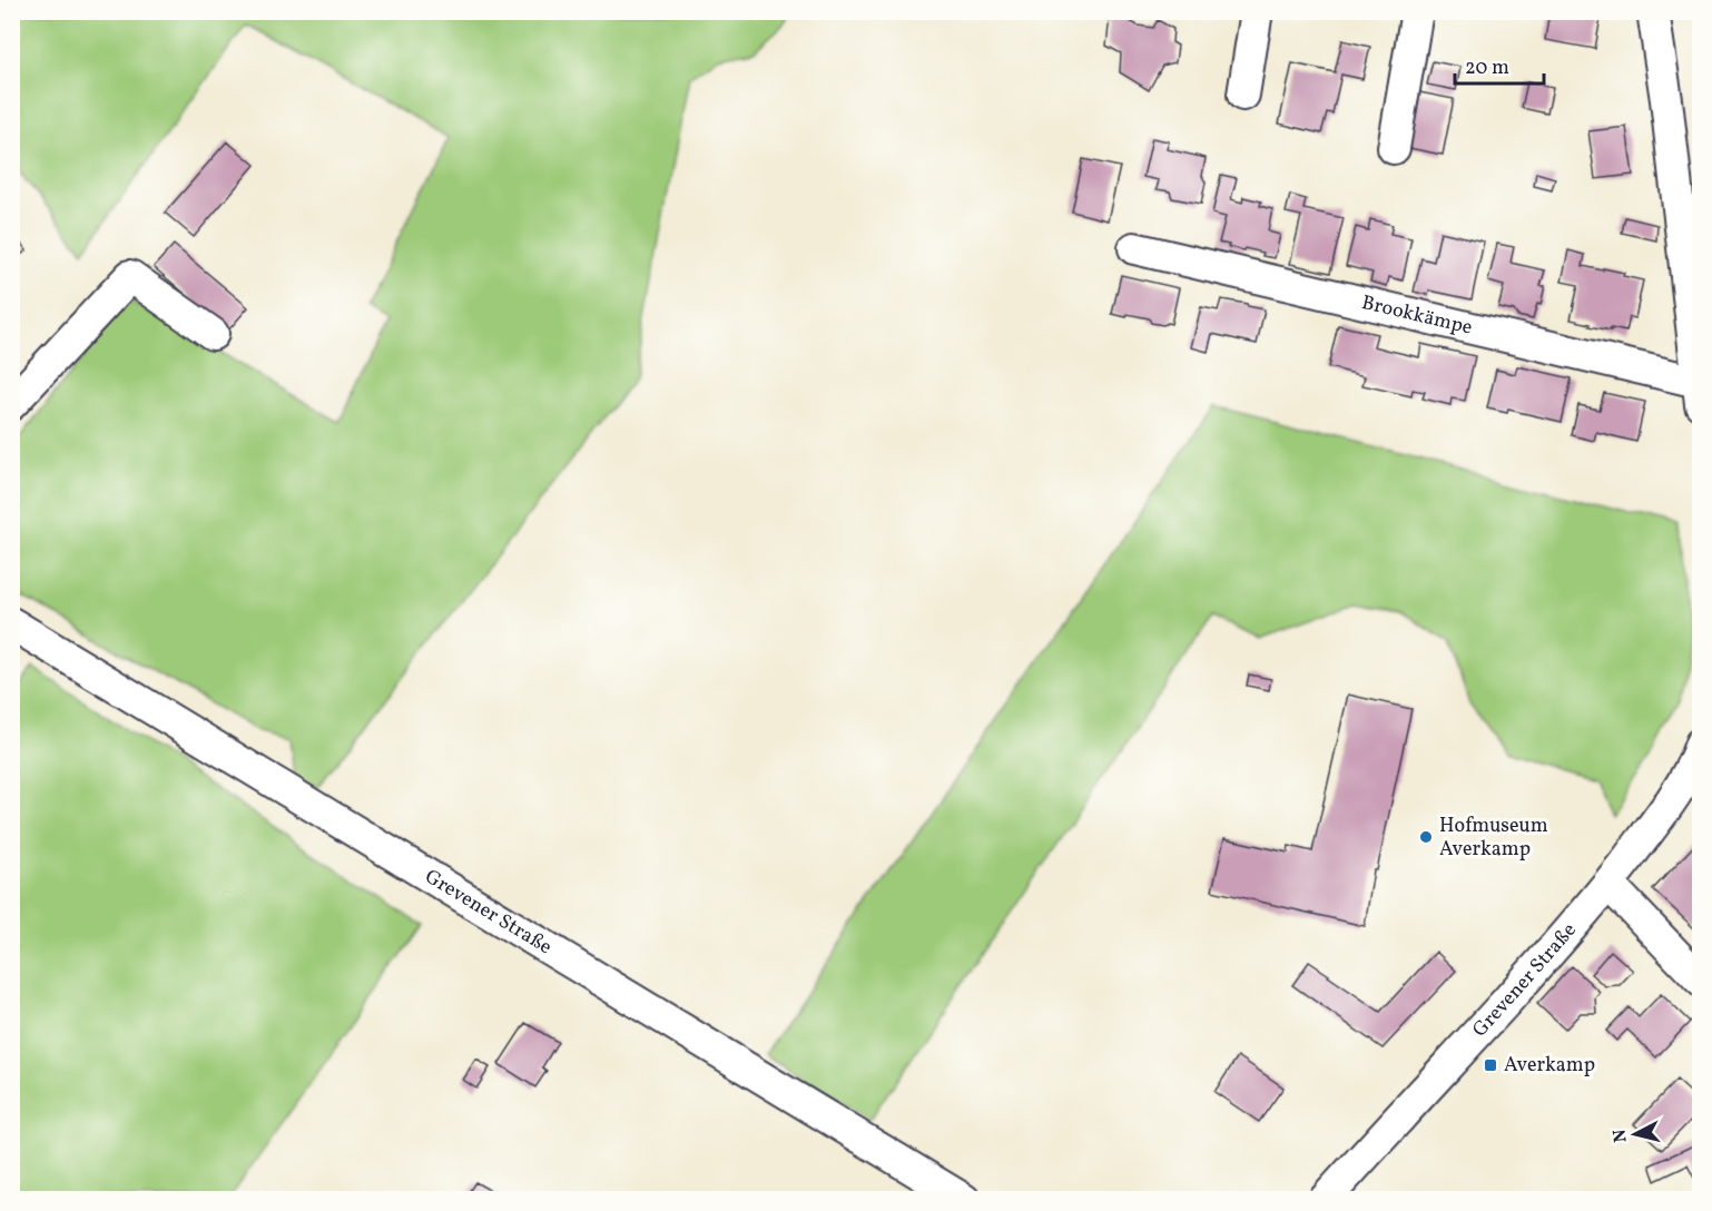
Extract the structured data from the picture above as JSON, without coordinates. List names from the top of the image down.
{
  "streets": {
    "street": ["Brookkämpe", "Grevener Straße"]
  },
  "places": {
    "other": ["Hofmuseum Averkamp"],
    "transit": ["Averkamp"]
  },
  "scale_bar": "20 m",
  "north": "left"
}
